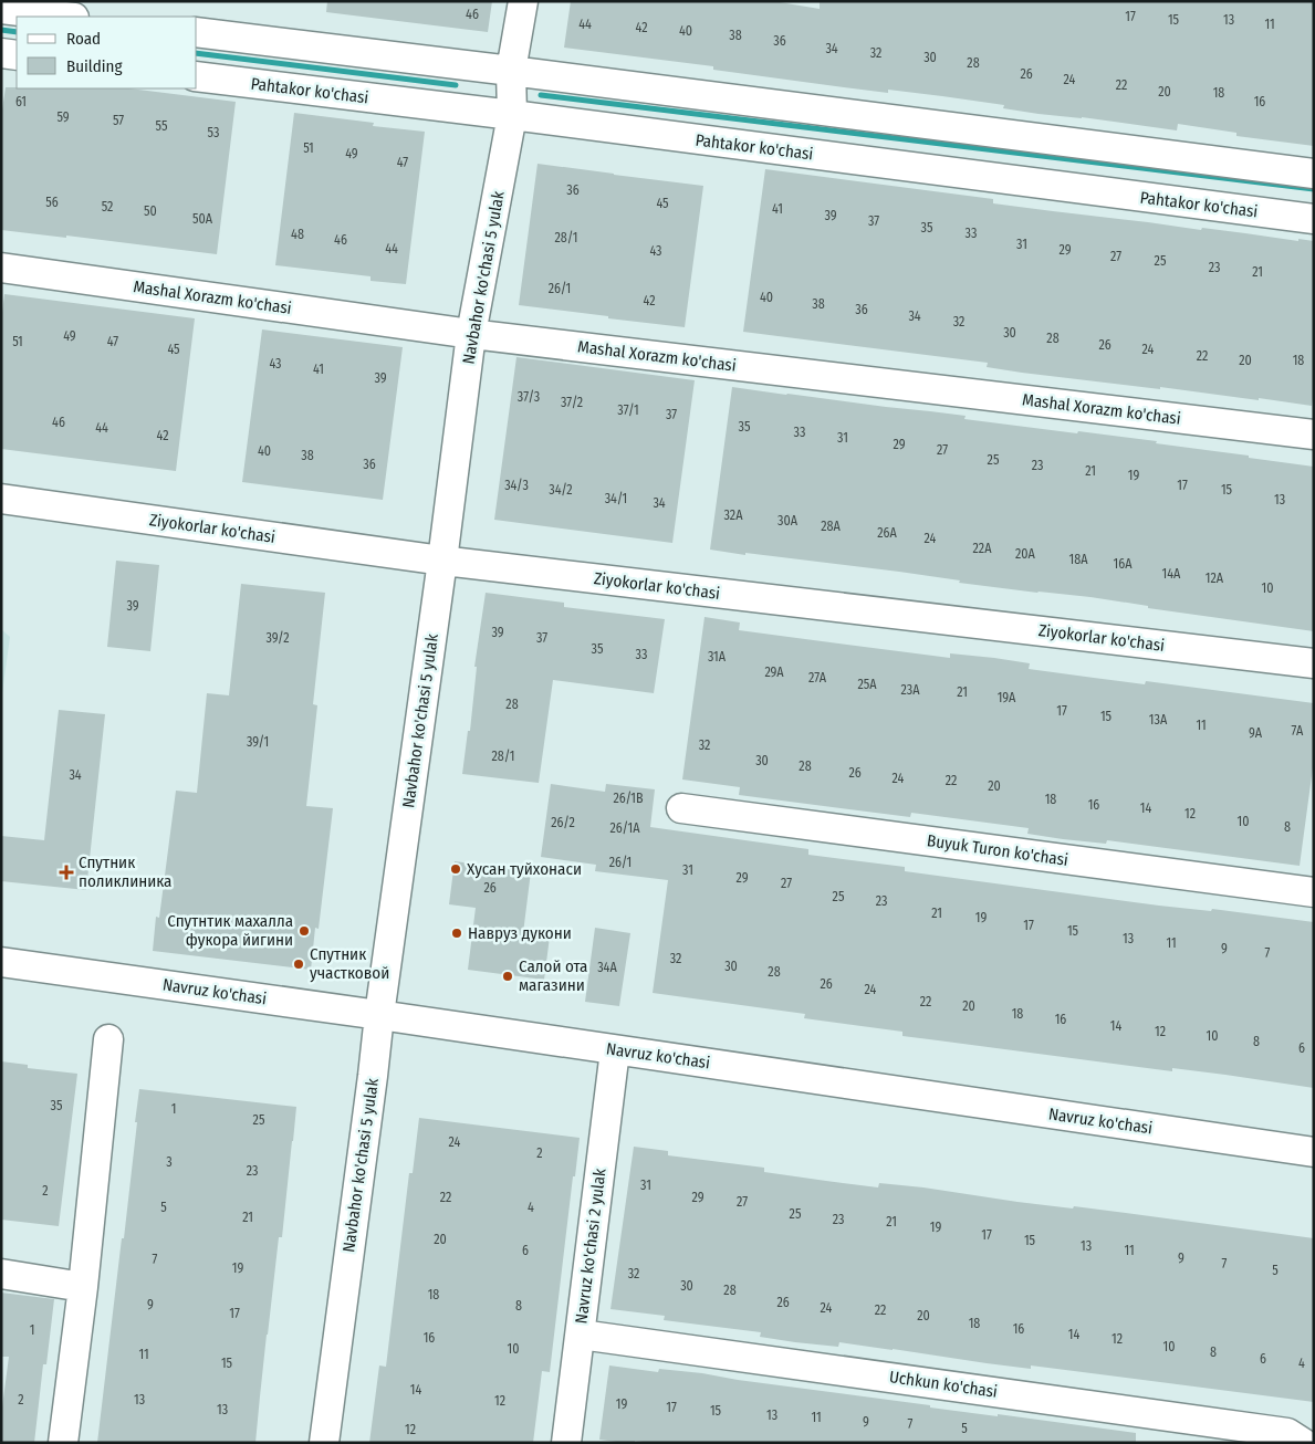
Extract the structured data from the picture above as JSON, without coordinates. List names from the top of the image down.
{
  "streets": {
    "street": [
      "Pahtakor ko'chasi",
      "Navbahor ko'chasi 5 yulak",
      "Mashal Xorazm ko'chasi",
      "Ziyokorlar ko'chasi",
      "Buyuk Turon ko'chasi",
      "Navruz ko'chasi",
      "Navruz ko'chasi 2 yulak",
      "Uchkun ko'chasi"
    ]
  },
  "crossings": [
    ["Pahtakor ko'chasi", "Navbahor ko'chasi 5 yulak"],
    ["Navbahor ko'chasi 5 yulak", "Mashal Xorazm ko'chasi"],
    ["Navbahor ko'chasi 5 yulak", "Ziyokorlar ko'chasi"],
    ["Navbahor ko'chasi 5 yulak", "Navruz ko'chasi"],
    ["Navruz ko'chasi", "Navruz ko'chasi 2 yulak"],
    ["Navruz ko'chasi 2 yulak", "Uchkun ko'chasi"]
  ],
  "places": {
    "other": [
      "Хусан туйхонаси",
      "Спутнтик махалла фукора йигини",
      "Навруз дукони",
      "Спутник участковой",
      "Салой ота магазини"
    ],
    "health": ["Спутник поликлиника"]
  },
  "house_numbers": [
    "46",
    "17",
    "15",
    "13",
    "44",
    "11",
    "42",
    "40",
    "38",
    "36",
    "34",
    "32",
    "30",
    "28",
    "26",
    "24",
    "22",
    "20",
    "18",
    "61",
    "16",
    "59",
    "57",
    "55",
    "53",
    "51",
    "49",
    "47",
    "36",
    "56",
    "45",
    "52",
    "41",
    "50",
    "39",
    "50А",
    "37",
    "35",
    "33",
    "48",
    "28/1",
    "46",
    "31",
    "44",
    "29",
    "43",
    "27",
    "25",
    "23",
    "21",
    "26/1",
    "40",
    "42",
    "38",
    "36",
    "34",
    "32",
    "30",
    "49",
    "28",
    "51",
    "47",
    "26",
    "45",
    "24",
    "22",
    "20",
    "18",
    "43",
    "41",
    "39",
    "37/3",
    "37/2",
    "37/1",
    "37",
    "46",
    "35",
    "44",
    "33",
    "42",
    "31",
    "29",
    "27",
    "40",
    "38",
    "25",
    "36",
    "23",
    "21",
    "19",
    "34/3",
    "17",
    "34/2",
    "15",
    "34/1",
    "13",
    "34",
    "32А",
    "30A",
    "28A",
    "26A",
    "24",
    "22A",
    "20A",
    "18A",
    "16A",
    "14A",
    "12A",
    "10",
    "39",
    "39",
    "39/2",
    "37",
    "35",
    "33",
    "31A",
    "29A",
    "27A",
    "25A",
    "23A",
    "21",
    "19A",
    "28",
    "17",
    "15",
    "13A",
    "11",
    "7A",
    "9A",
    "39/1",
    "32",
    "28/1",
    "30",
    "28",
    "26",
    "34",
    "24",
    "22",
    "20",
    "26/1B",
    "18",
    "16",
    "14",
    "12",
    "10",
    "26/2",
    "8",
    "26/1A",
    "26/1",
    "31",
    "29",
    "27",
    "26",
    "25",
    "23",
    "21",
    "19",
    "17",
    "15",
    "13",
    "11",
    "9",
    "7",
    "32",
    "30",
    "34A",
    "28",
    "26",
    "24",
    "22",
    "20",
    "18",
    "16",
    "14",
    "12",
    "10",
    "8",
    "6",
    "35",
    "1",
    "25",
    "24",
    "2",
    "3",
    "23",
    "31",
    "2",
    "22",
    "29",
    "27",
    "5",
    "4",
    "25",
    "21",
    "23",
    "21",
    "19",
    "17",
    "20",
    "15",
    "13",
    "6",
    "11",
    "9",
    "7",
    "7",
    "19",
    "5",
    "32",
    "30",
    "28",
    "18",
    "26",
    "9",
    "8",
    "24",
    "22",
    "17",
    "20",
    "18",
    "16",
    "1",
    "14",
    "16",
    "12",
    "10",
    "10",
    "8",
    "11",
    "6",
    "15",
    "4",
    "14",
    "2",
    "13",
    "12",
    "19",
    "17",
    "13",
    "15",
    "13",
    "11",
    "9",
    "7",
    "5",
    "12"
  ],
  "legend": ["Road", "Building"]
}
